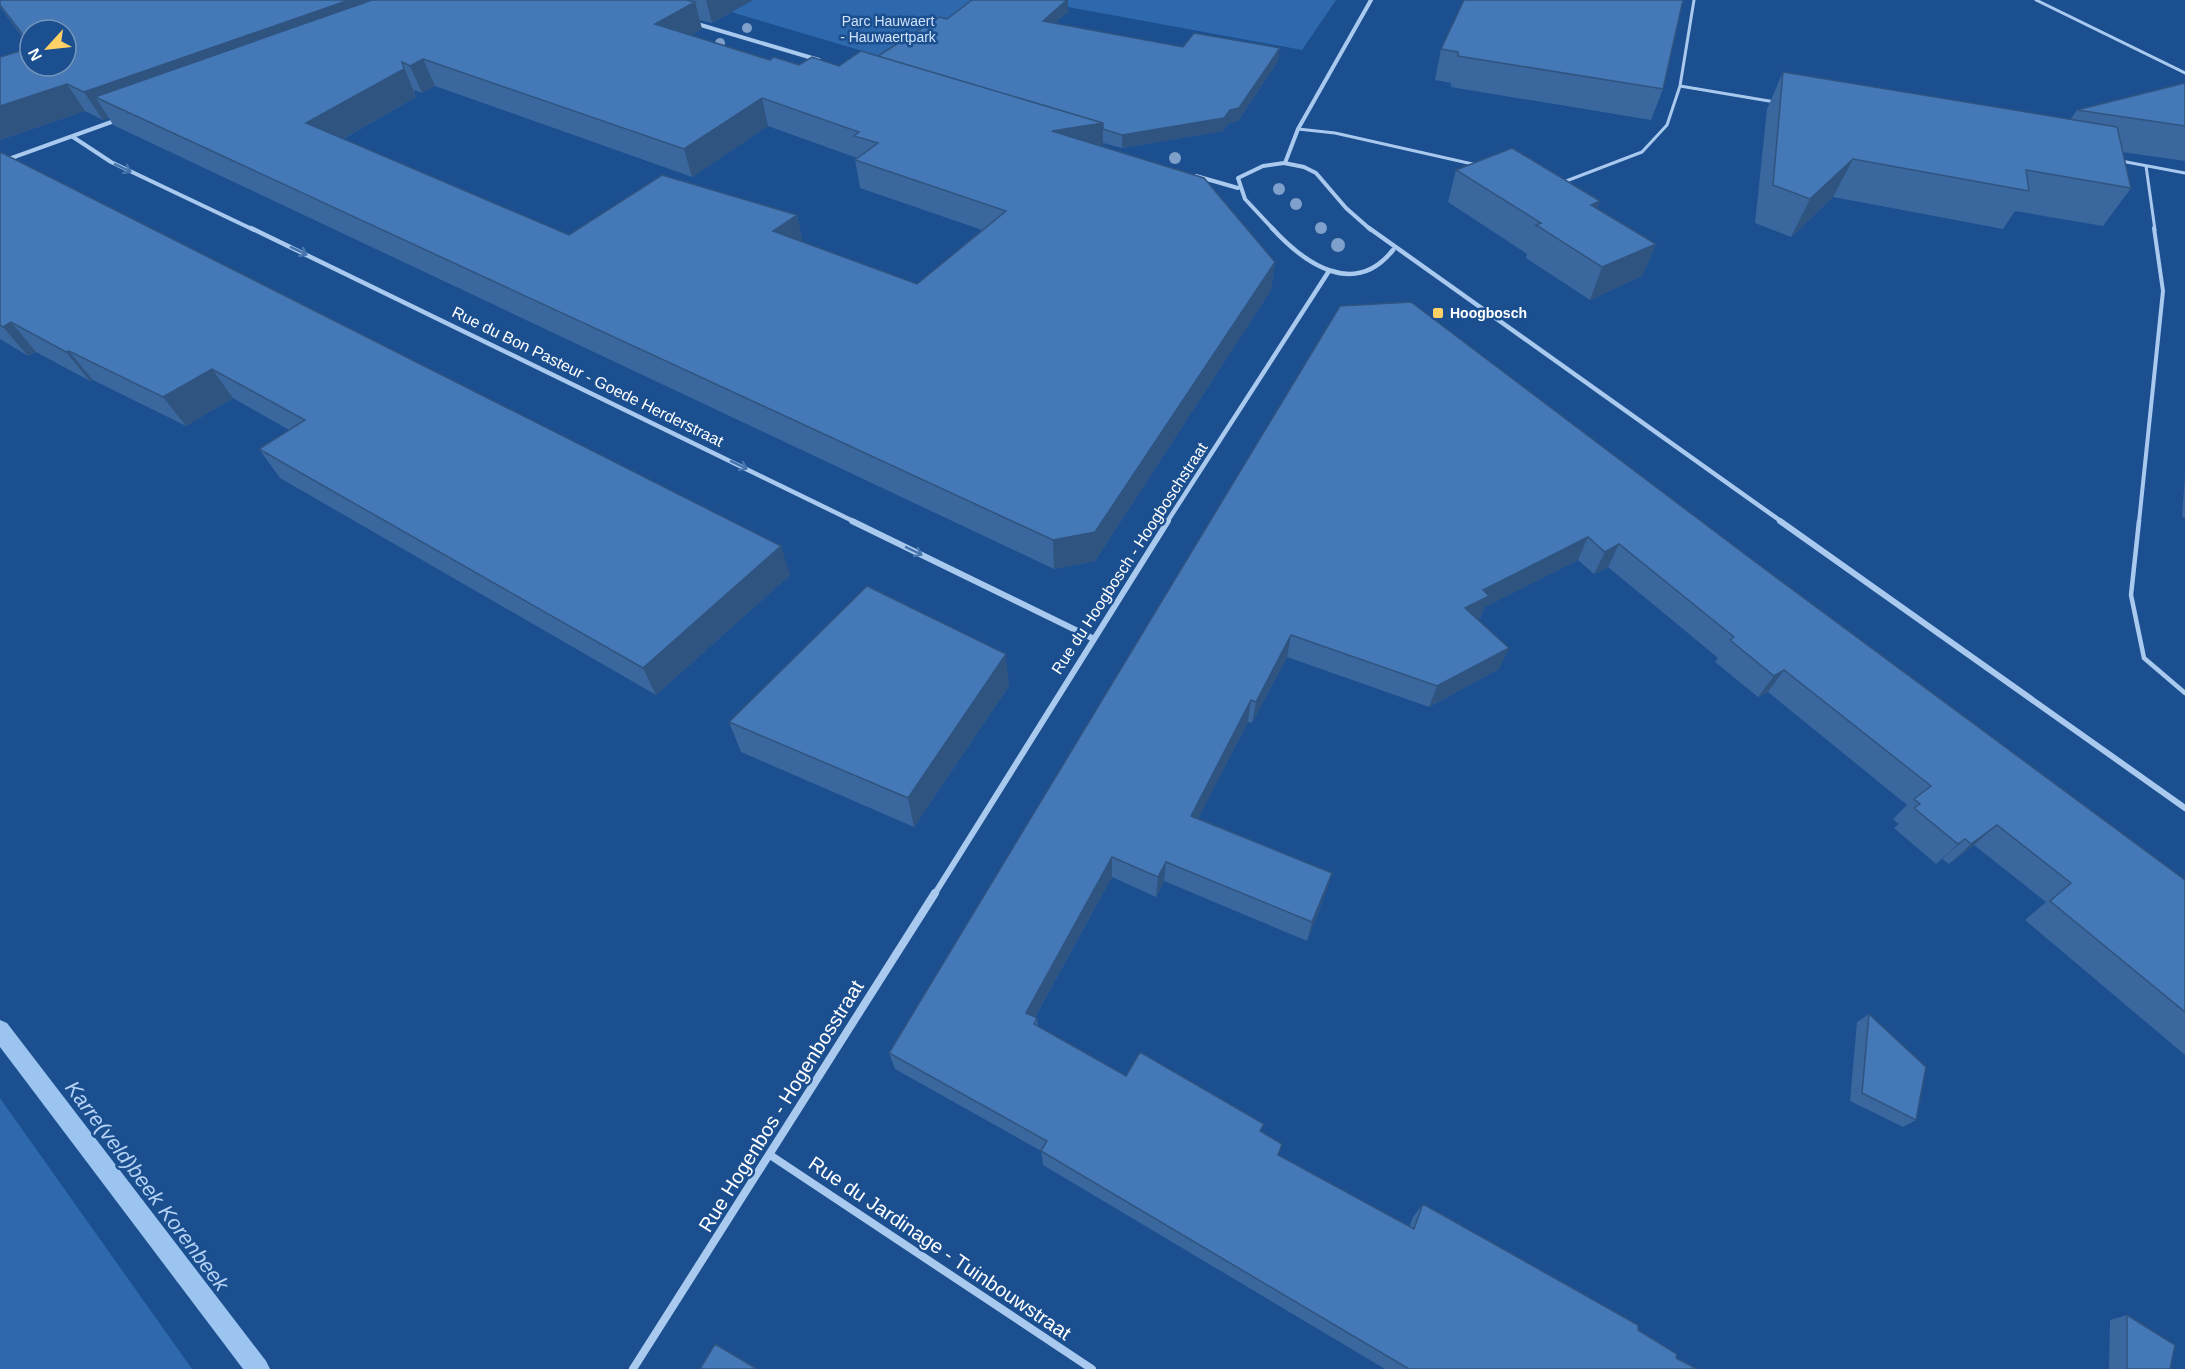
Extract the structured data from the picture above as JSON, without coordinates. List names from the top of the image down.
{
  "streets": {
    "street": [
      "Rue du Bon Pasteur - Goede Herderstraat",
      "Rue du Hoogbosch - Hoogboschstraat",
      "Rue Hogenbos - Hogenbosstraat",
      "Rue du Jardinage - Tuinbouwstraat"
    ]
  },
  "crossings": [
    ["Rue du Bon Pasteur - Goede Herderstraat", "Rue du Hoogbosch - Hoogboschstraat"],
    ["Rue du Hoogbosch - Hoogboschstraat", "Rue Hogenbos - Hogenbosstraat"],
    ["Rue Hogenbos - Hogenbosstraat", "Rue du Jardinage - Tuinbouwstraat"]
  ],
  "one_way": ["Rue du Bon Pasteur - Goede Herderstraat"],
  "water": ["Karre(veld)beek Korenbeek"],
  "parks": ["Parc Hauwaert - Hauwaertpark"],
  "places": {
    "transit": ["Hoogbosch"]
  },
  "north": "bottom left"
}
